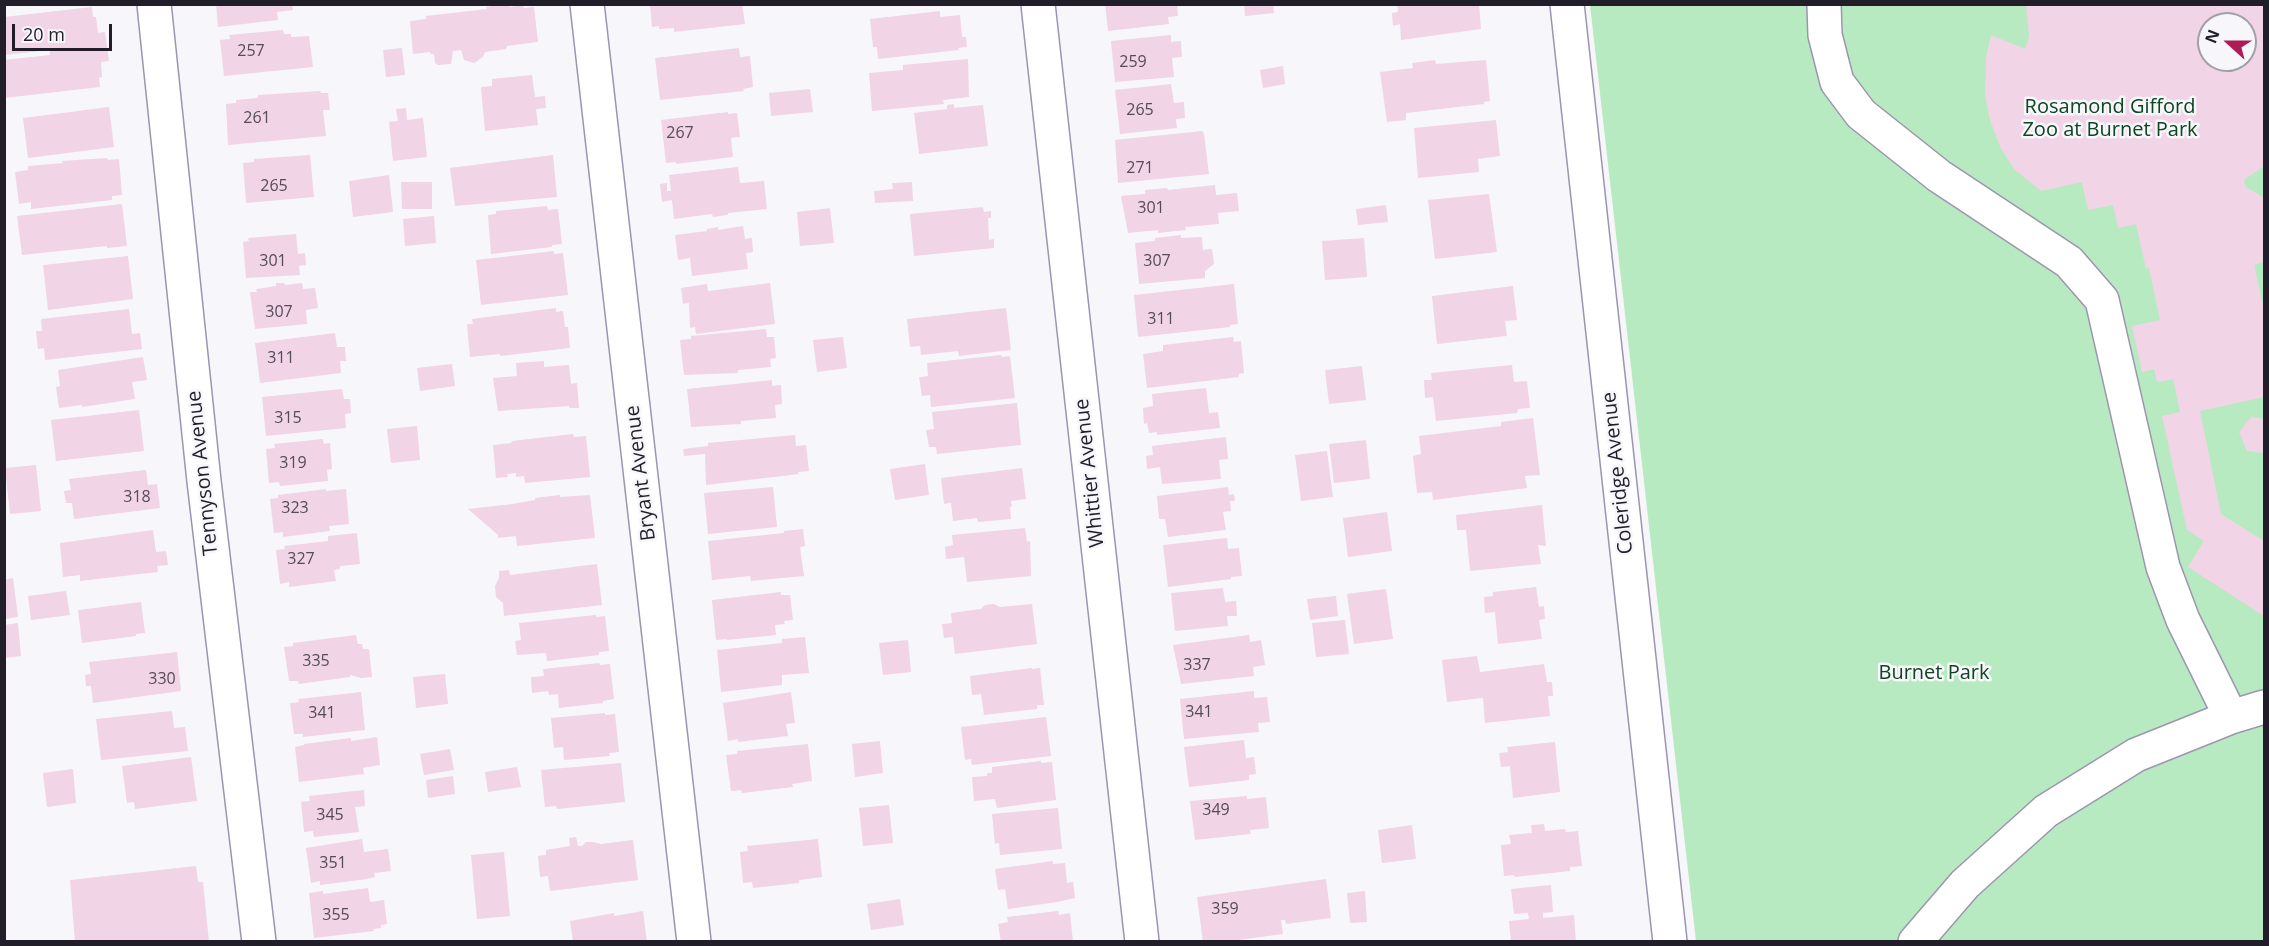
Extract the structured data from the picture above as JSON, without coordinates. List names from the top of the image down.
{
  "streets": {
    "street": [
      "Tennyson Avenue",
      "Bryant Avenue",
      "Whittier Avenue",
      "Coleridge Avenue"
    ]
  },
  "parks": ["Rosamond Gifford Zoo at Burnet Park", "Burnet Park"],
  "house_numbers": [
    "257",
    "259",
    "265",
    "261",
    "267",
    "271",
    "265",
    "301",
    "301",
    "307",
    "307",
    "311",
    "311",
    "315",
    "319",
    "318",
    "323",
    "327",
    "335",
    "337",
    "330",
    "341",
    "341",
    "349",
    "345",
    "351",
    "359",
    "355"
  ],
  "scale_bar": "20 m",
  "north": "left"
}
